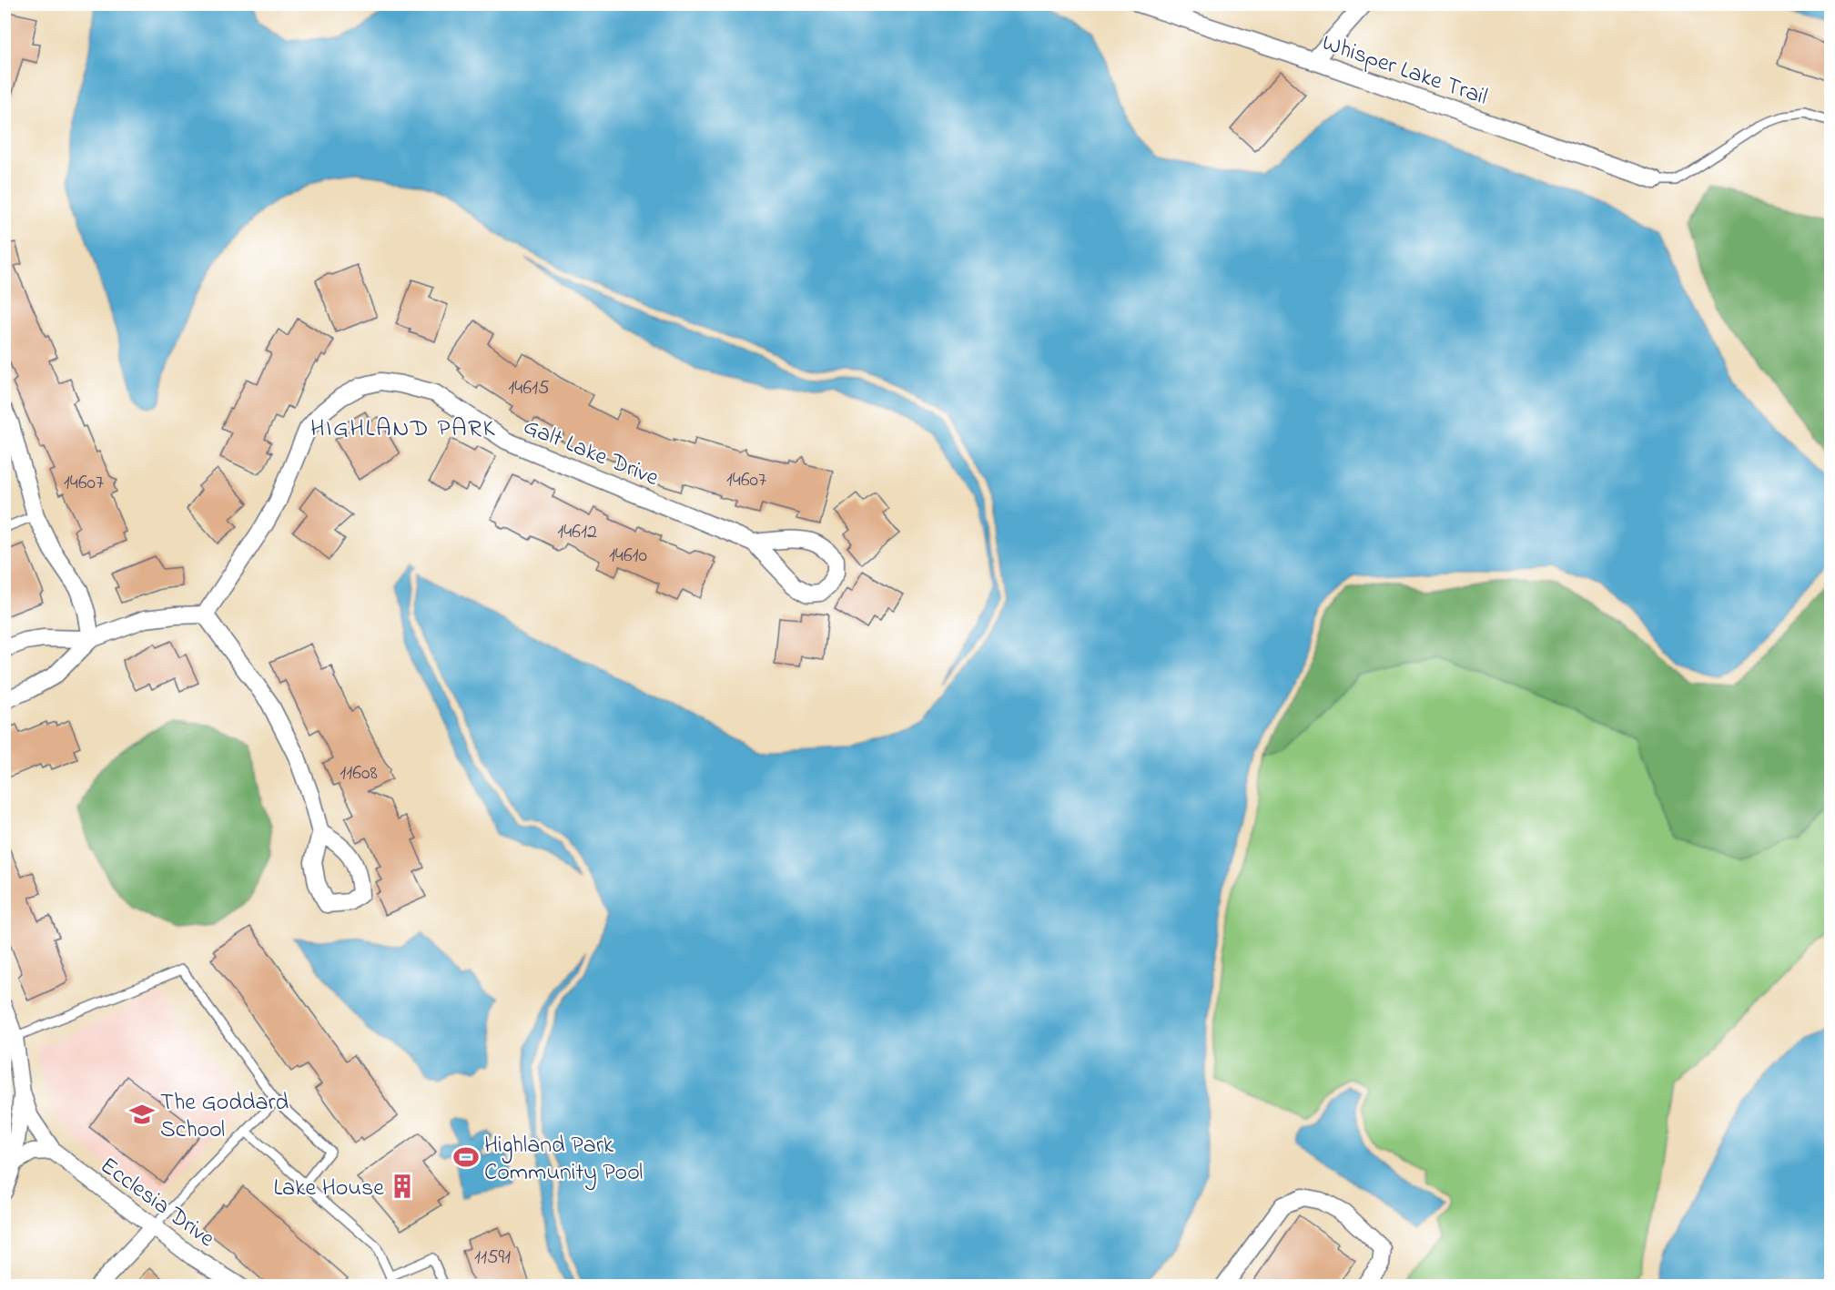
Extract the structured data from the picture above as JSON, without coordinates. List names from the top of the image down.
{
  "streets": {
    "street": ["Whisper Lake Trail", "Galt Lake Drive", "Ecclesia Drive"]
  },
  "districts": ["HIGHLAND PARK"],
  "places": {
    "school or university": ["The Goddard School"],
    "sports": ["Highland Park Community Pool"],
    "building": ["Lake House"]
  },
  "house_numbers": [
    "14615",
    "14607",
    "14607",
    "14612",
    "14610",
    "11608",
    "11591"
  ]
}
